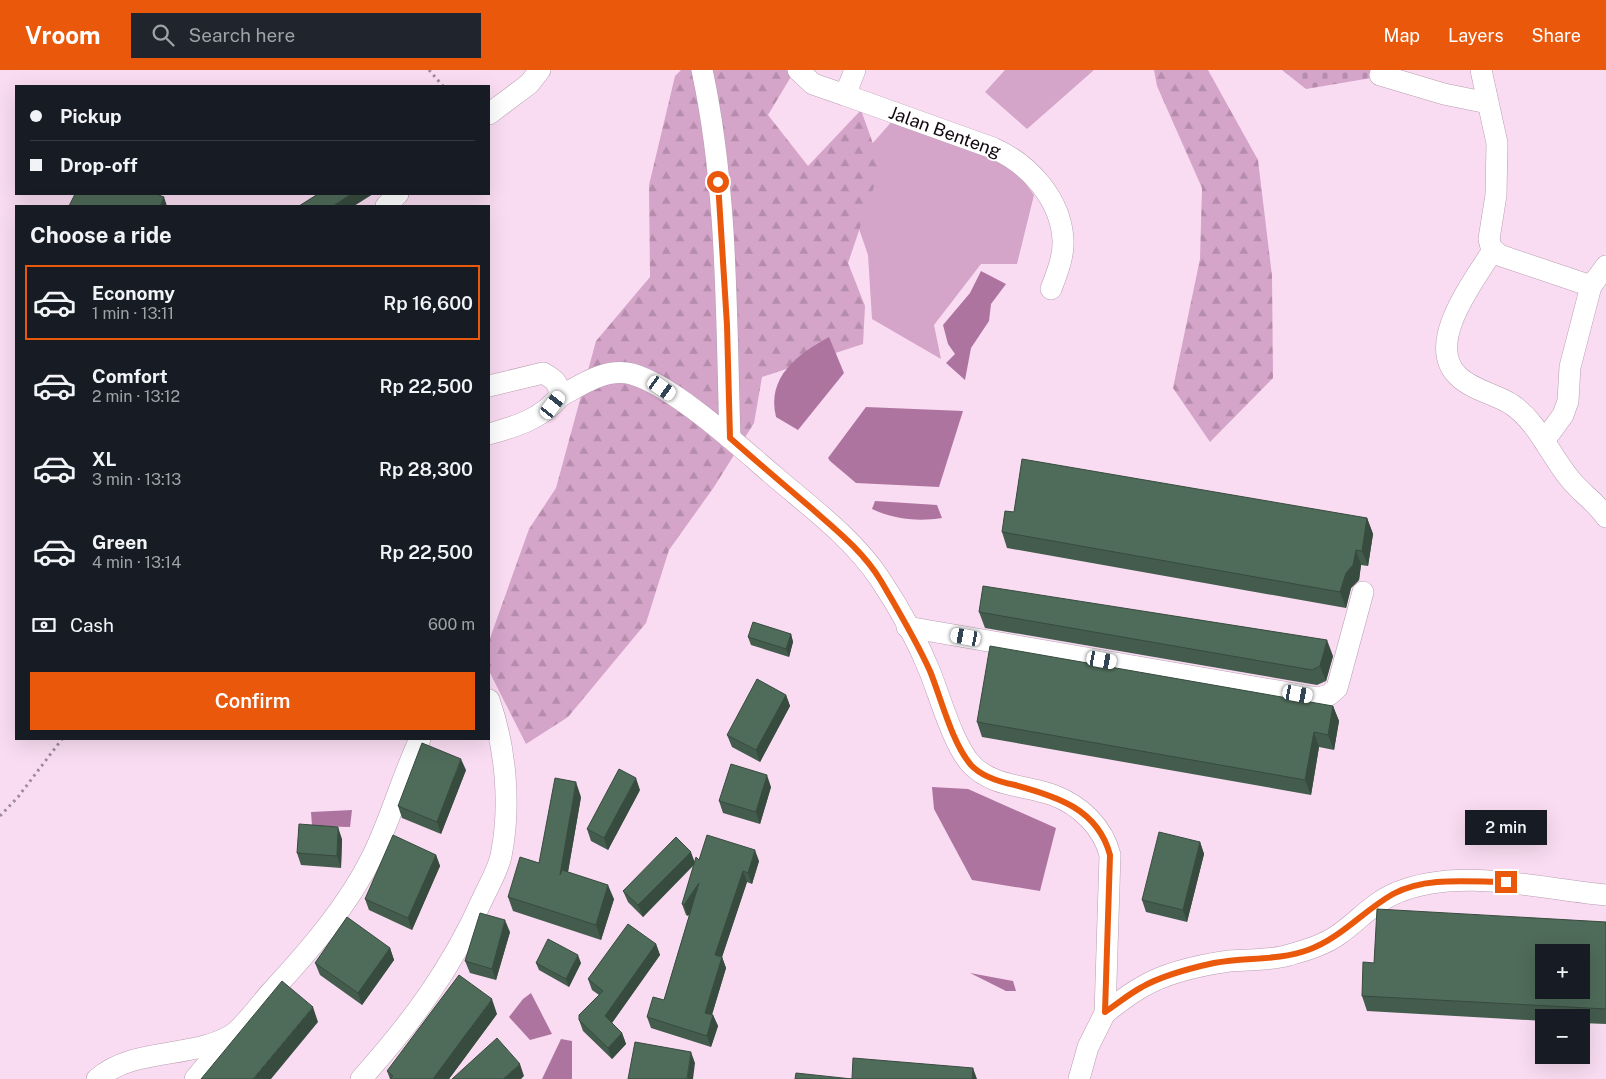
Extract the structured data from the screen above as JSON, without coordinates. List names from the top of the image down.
{
  "streets": {
    "street": ["Jalan Benteng"]
  },
  "page": {
    "header": "Vroom",
    "search": "Search here",
    "nav": ["Map", "Layers", "Share"],
    "banner": ["Pickup", "Drop-off"],
    "heading": "Choose a ride",
    "list": [
      {
        "name": "Economy",
        "note": "1 min · 13:11",
        "value": "Rp 16,600"
      },
      {
        "name": "Comfort",
        "note": "2 min · 13:12",
        "value": "Rp 22,500"
      },
      {
        "name": "XL",
        "note": "3 min · 13:13",
        "value": "Rp 28,300"
      },
      {
        "name": "Green",
        "note": "4 min · 13:14",
        "value": "Rp 22,500"
      }
    ],
    "pay": ["Cash", "600 m"],
    "buttons": "Confirm",
    "bubble": "2 min",
    "map_buttons": ["+", "−"]
  }
}
